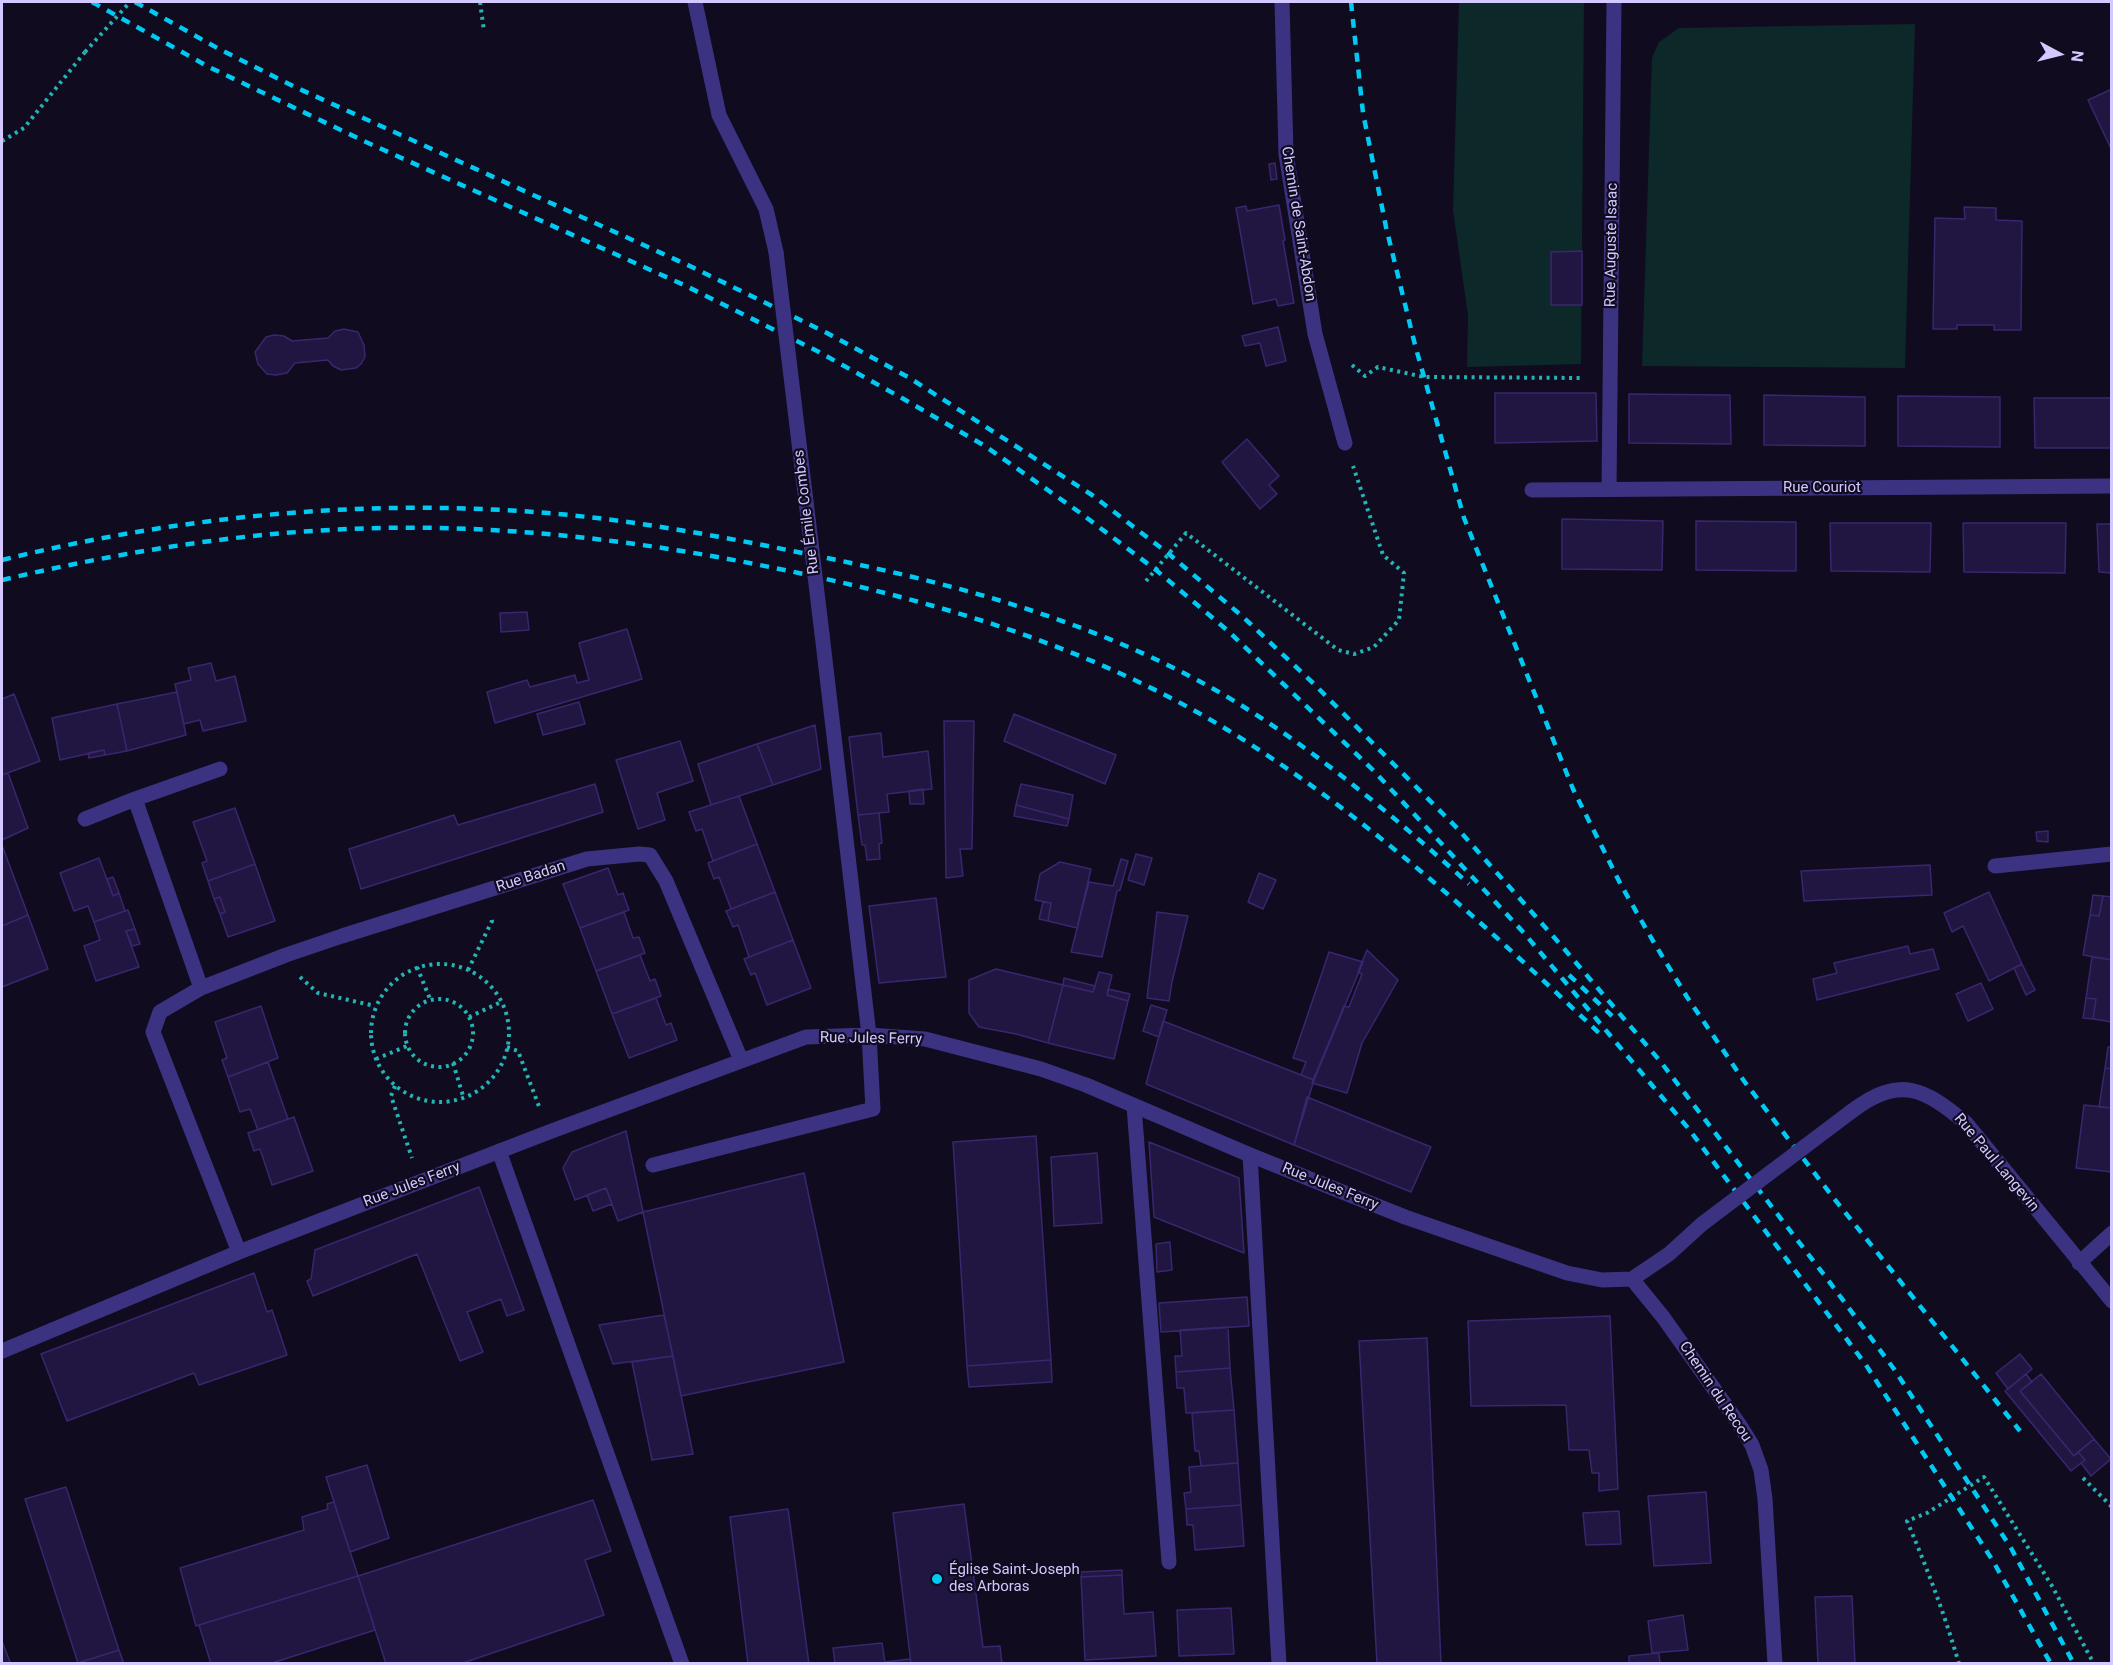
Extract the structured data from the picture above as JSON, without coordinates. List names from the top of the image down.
{
  "streets": {
    "street": [
      "Chemin de Saint-Abdon",
      "Rue Auguste Isaac",
      "Rue Couriot",
      "Rue Émile Combes",
      "Rue Badan",
      "Rue Jules Ferry",
      "Rue Paul Langevin",
      "Chemin du Recou"
    ]
  },
  "crossings": [
    ["Rue Auguste Isaac", "Rue Couriot"],
    ["Rue Émile Combes", "Rue Jules Ferry"],
    ["Rue Badan", "Rue Jules Ferry"],
    ["Rue Jules Ferry", "Rue Paul Langevin"],
    ["Rue Jules Ferry", "Chemin du Recou"],
    ["Rue Paul Langevin", "Chemin du Recou"]
  ],
  "places": ["Église Saint-Joseph des Arboras"],
  "north": "right"
}
